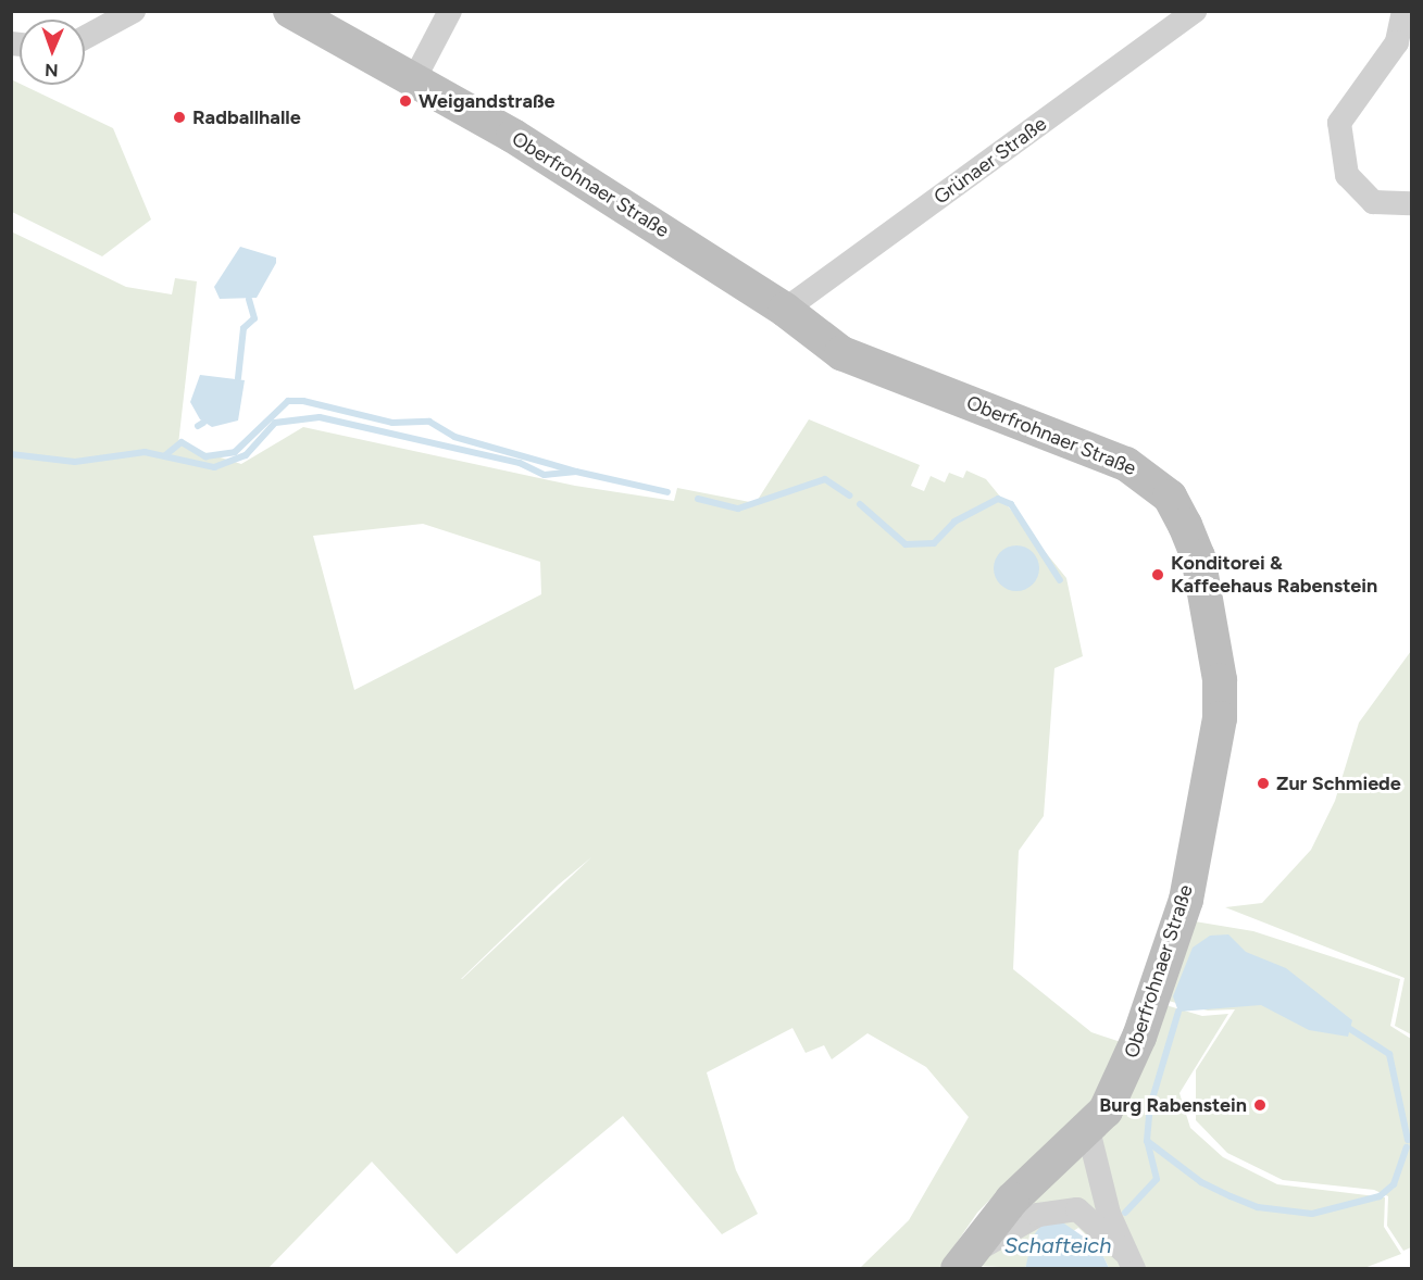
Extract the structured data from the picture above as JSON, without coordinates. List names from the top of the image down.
{
  "streets": {
    "main road": ["Oberfrohnaer Straße"],
    "street": ["Grünaer Straße"]
  },
  "crossings": [
    ["Grünaer Straße", "Oberfrohnaer Straße"]
  ],
  "water": ["Schafteich"],
  "places": [
    "Weigandstraße",
    "Radballhalle",
    "Konditorei & Kaffeehaus Rabenstein",
    "Zur Schmiede",
    "Burg Rabenstein"
  ],
  "north": "bottom"
}
